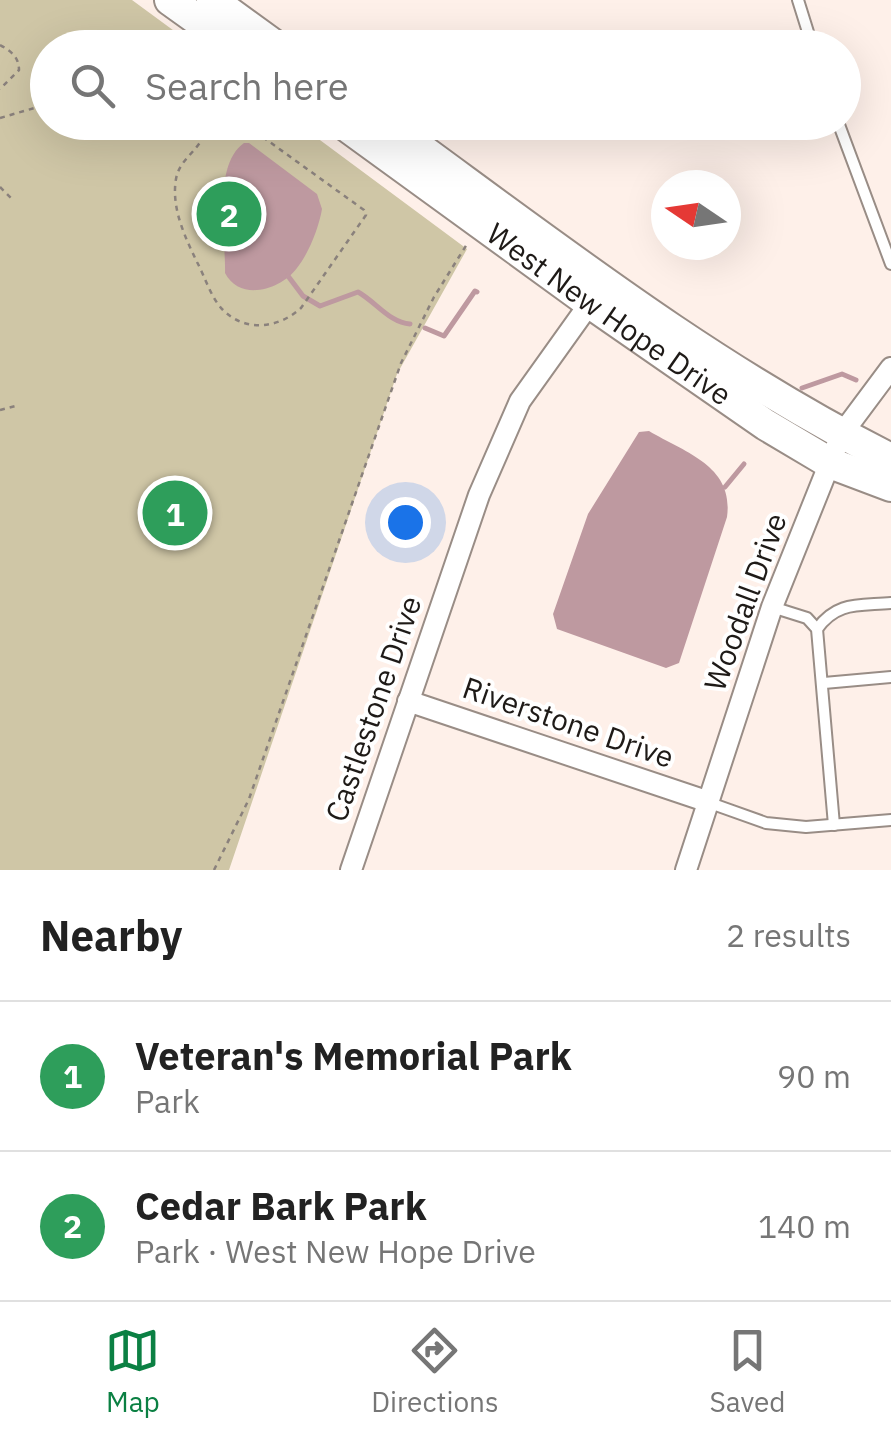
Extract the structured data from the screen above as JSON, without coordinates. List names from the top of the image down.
{
  "streets": {
    "main road": ["West New Hope Drive"],
    "street": ["Woodall Drive", "Castlestone Drive", "Riverstone Drive"]
  },
  "crossings": [
    ["West New Hope Drive", "Woodall Drive"],
    ["West New Hope Drive", "Castlestone Drive"],
    ["Woodall Drive", "Riverstone Drive"],
    ["Castlestone Drive", "Riverstone Drive"]
  ],
  "north": "left",
  "page": {
    "search": "Search here",
    "pins": ["2", "1"],
    "heading": ["Nearby", "2 results"],
    "list": [
      {
        "mark": "1",
        "name": "Veteran's Memorial Park",
        "note": "Park",
        "value": "90 m"
      },
      {
        "mark": "2",
        "name": "Cedar Bark Park",
        "note": "Park · West New Hope Drive",
        "value": "140 m"
      }
    ],
    "nav": ["Map", "Directions", "Saved"]
  }
}
